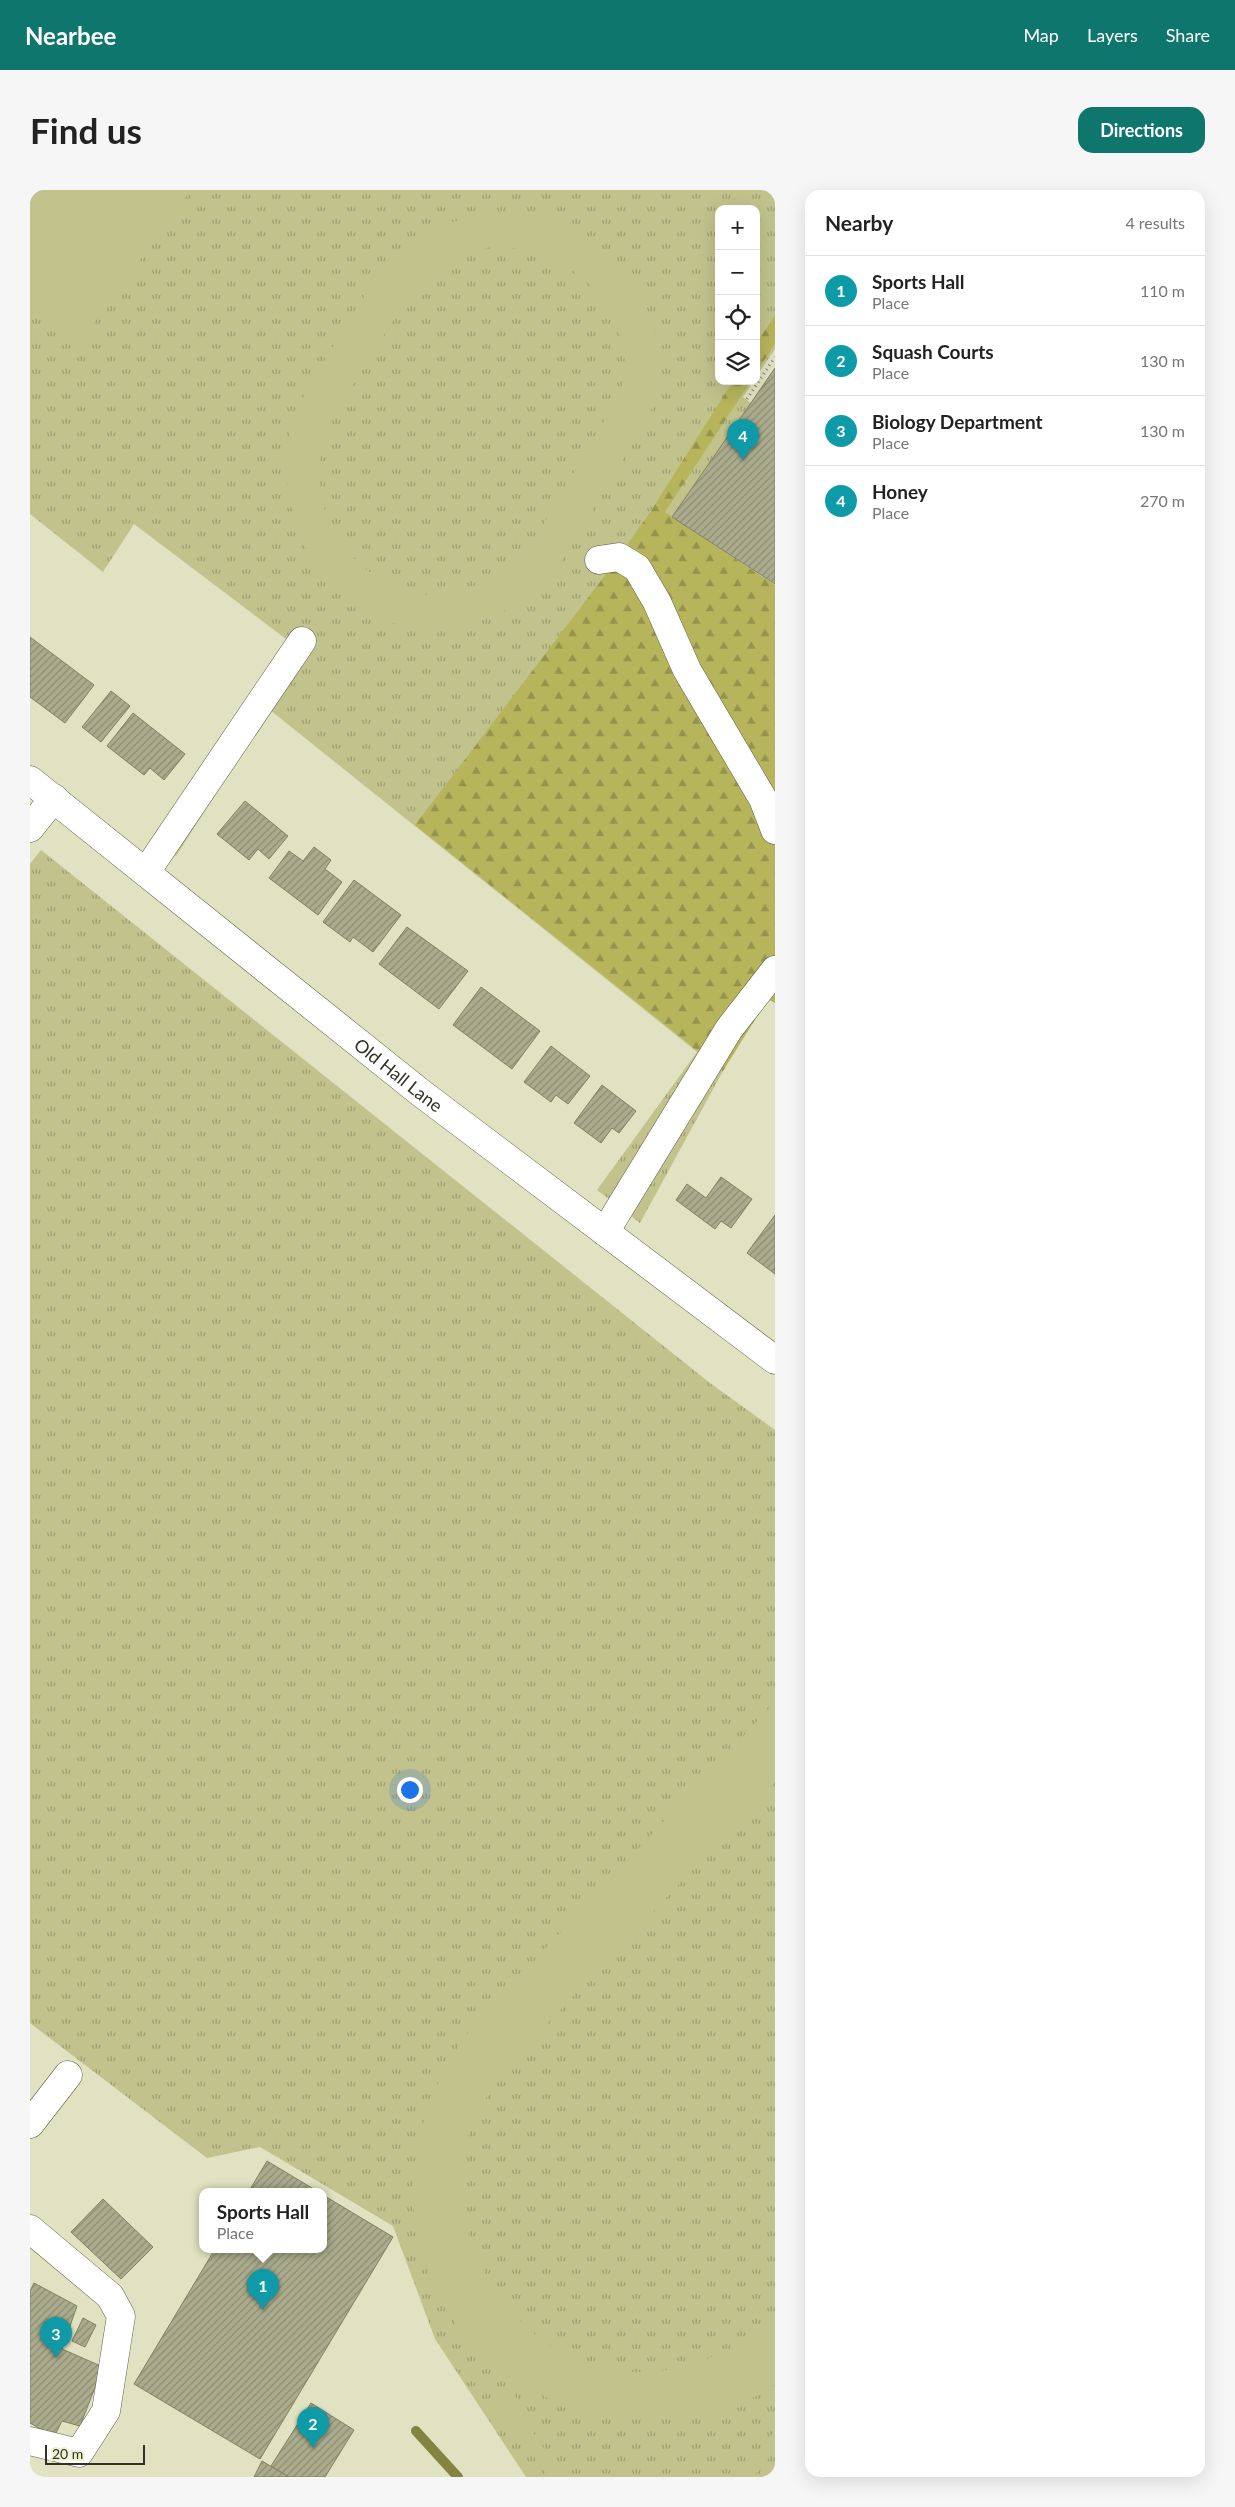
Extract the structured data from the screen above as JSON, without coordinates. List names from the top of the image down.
{
  "streets": {
    "street": ["Old Hall Lane"]
  },
  "scale_bar": "20 m",
  "page": {
    "header": "Nearbee",
    "nav": ["Map", "Layers", "Share"],
    "buttons": "Directions",
    "title": "Find us",
    "heading": ["Nearby", "4 results"],
    "map_buttons": ["+", "−"],
    "list": [
      {
        "mark": "1",
        "name": "Sports Hall",
        "note": "Place",
        "value": "110 m"
      },
      {
        "mark": "2",
        "name": "Squash Courts",
        "note": "Place",
        "value": "130 m"
      },
      {
        "mark": "3",
        "name": "Biology Department",
        "note": "Place",
        "value": "130 m"
      },
      {
        "mark": "4",
        "name": "Honey",
        "note": "Place",
        "value": "270 m"
      }
    ],
    "pins": [
      "4",
      "1",
      "3",
      "2"
    ],
    "popup": ["Sports Hall", "Place"],
    "scale": "20 m"
  }
}
